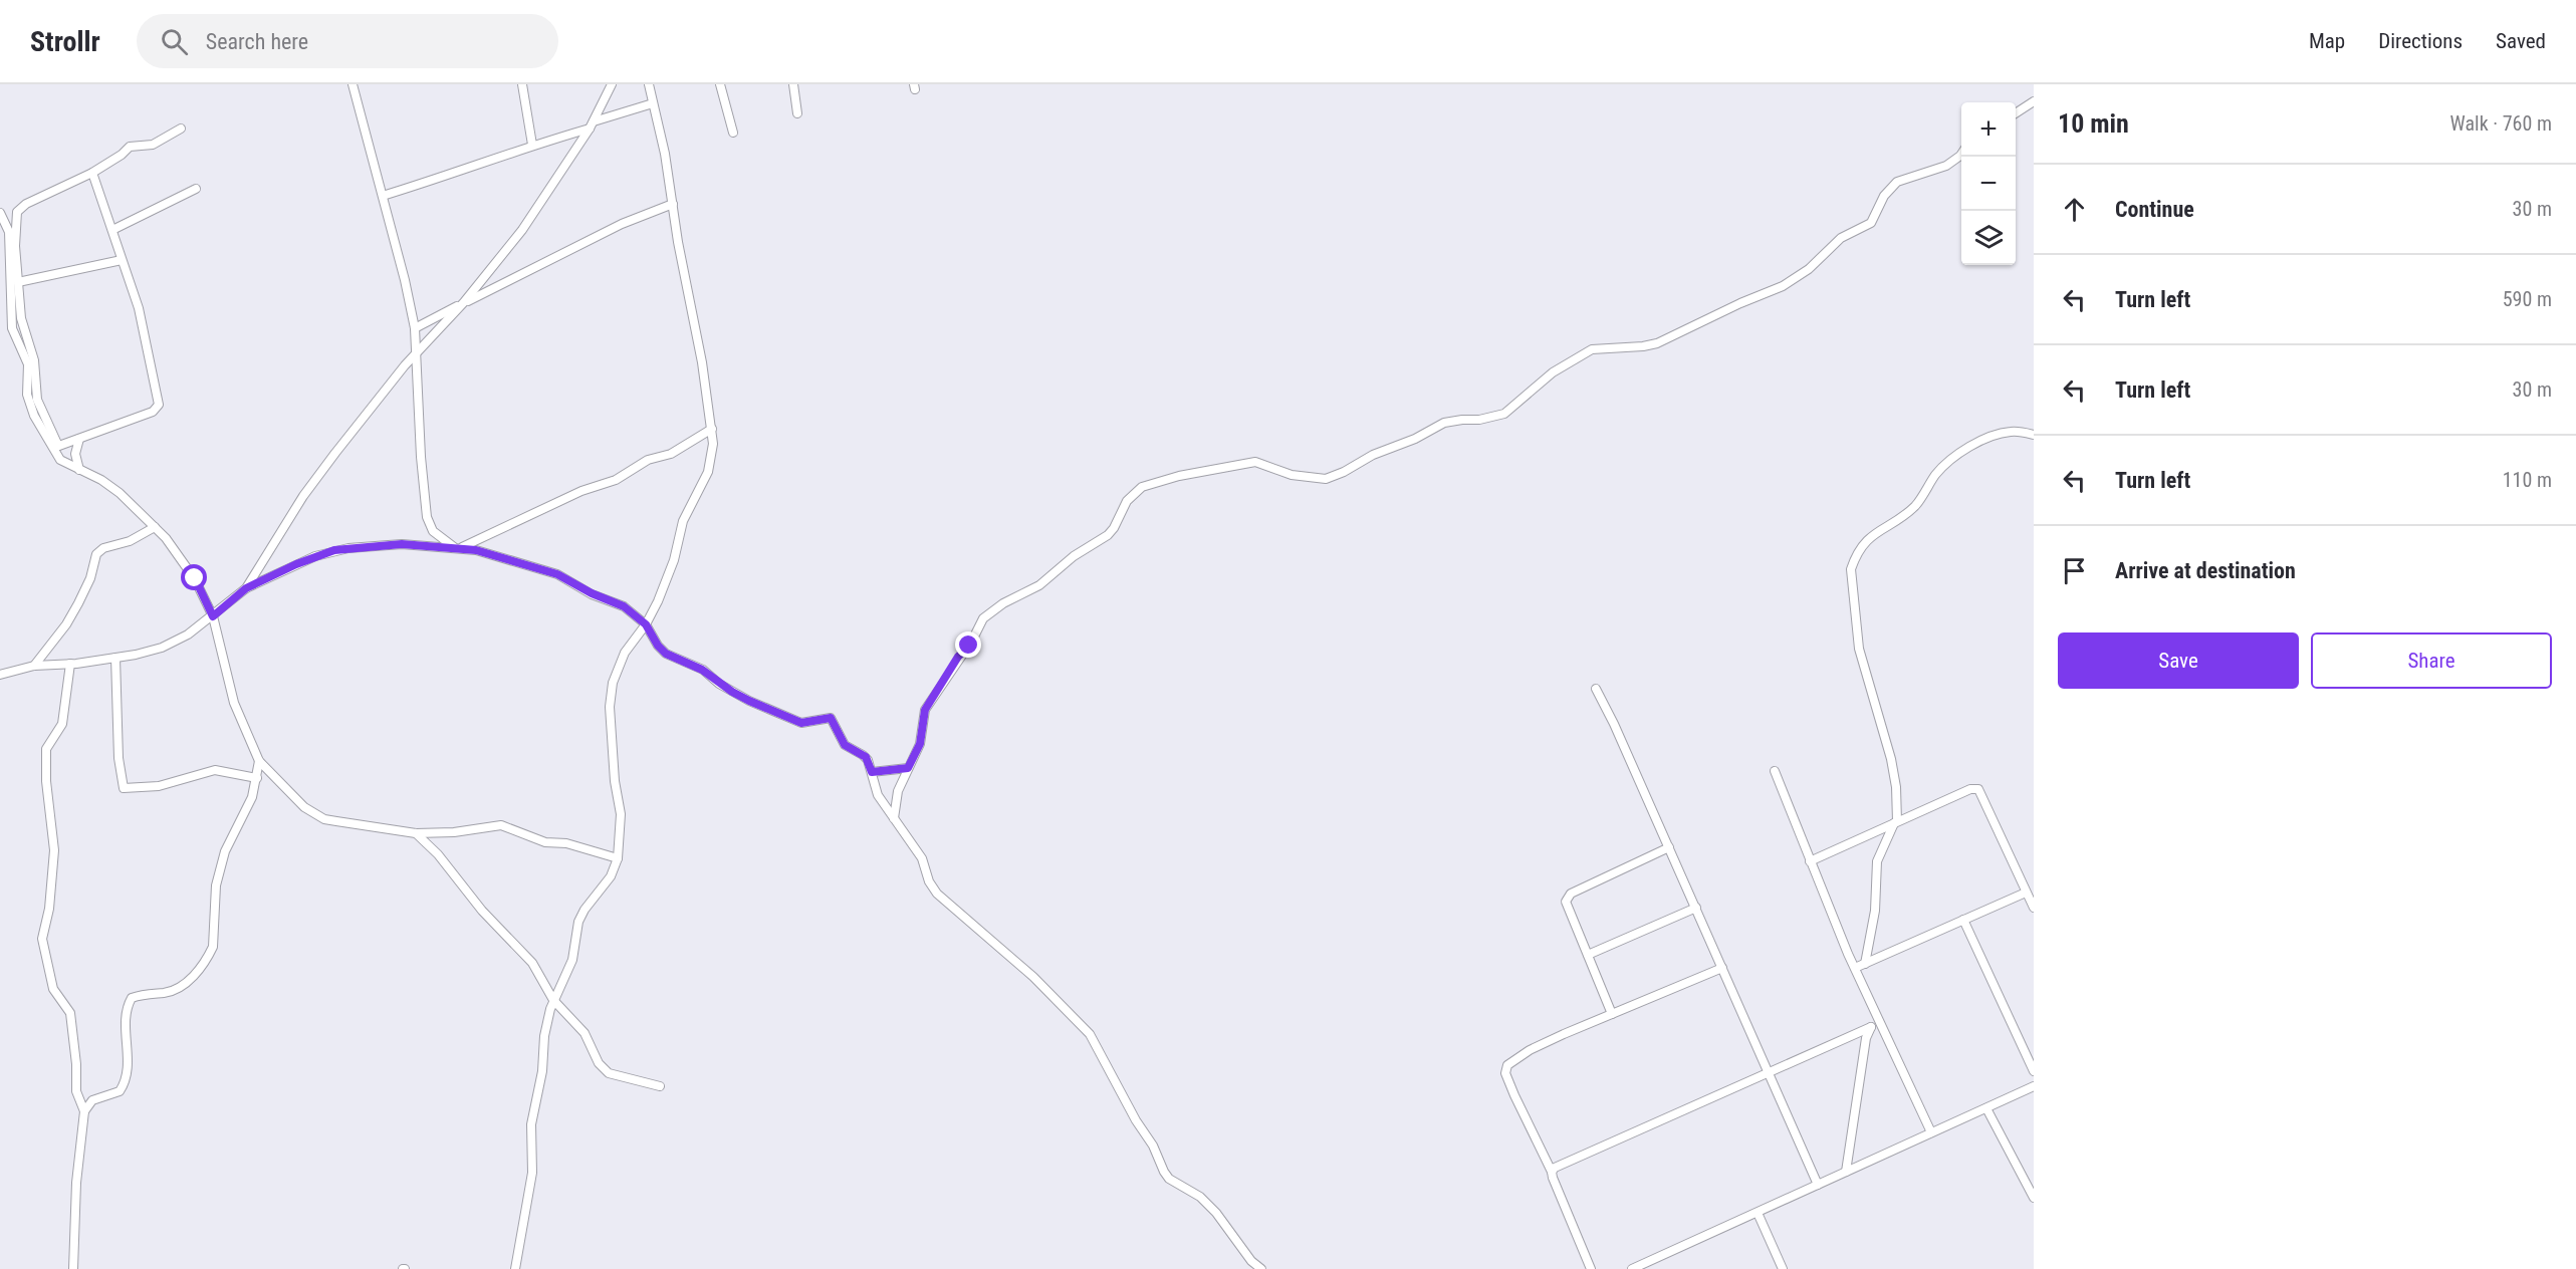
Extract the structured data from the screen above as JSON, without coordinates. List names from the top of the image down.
{
  "page": {
    "header": "Strollr",
    "search": "Search here",
    "nav": ["Map", "Directions", "Saved"],
    "heading": ["10 min", "Walk · 760 m"],
    "map_buttons": ["+", "−"],
    "list": [
      ["Continue", "30 m"],
      ["Turn left", "590 m"],
      ["Turn left", "30 m"],
      ["Turn left", "110 m"],
      "Arrive at destination"
    ],
    "buttons": ["Save", "Share"]
  }
}
